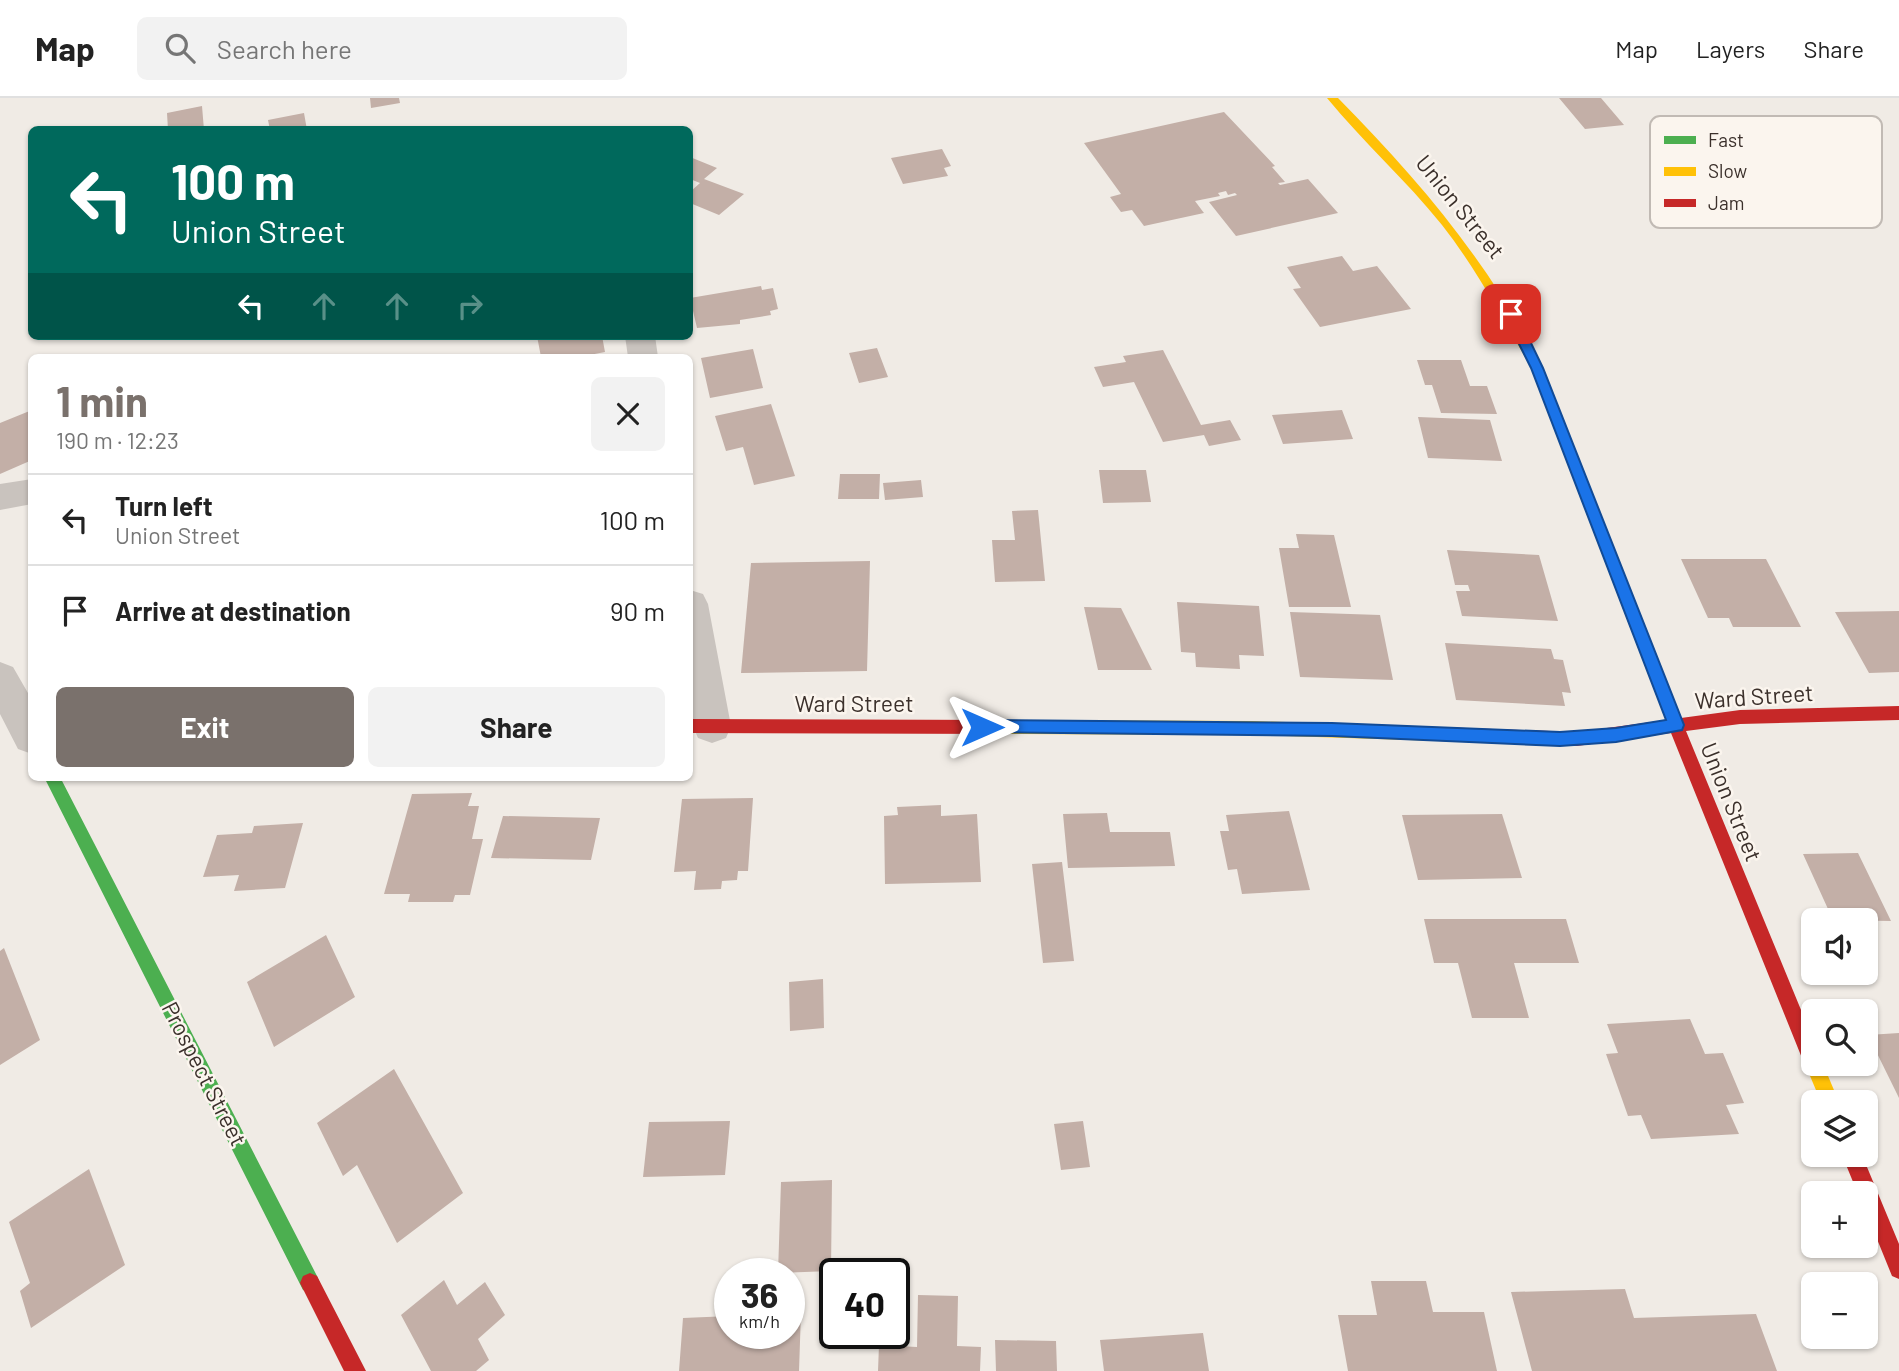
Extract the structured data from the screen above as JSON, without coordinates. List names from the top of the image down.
{
  "streets": {
    "street": ["Union Street", "Ward Street", "Prospect Street"]
  },
  "crossings": [
    ["Union Street", "Ward Street"]
  ],
  "legend": ["Fast", "Slow", "Jam"],
  "page": {
    "header": "Map",
    "search": "Search here",
    "nav": ["Map", "Layers", "Share"],
    "turn": ["100 m", "Union Street"],
    "heading": ["1 min", "190 m · 12:23"],
    "list": [
      {
        "name": "Turn left",
        "note": "Union Street",
        "value": "100 m"
      },
      {
        "name": "Arrive at destination",
        "value": "90 m"
      }
    ],
    "buttons": ["Exit", "Share"],
    "map_buttons": ["+", "−"],
    "speed": "36 km/h",
    "limit": "40"
  }
}
